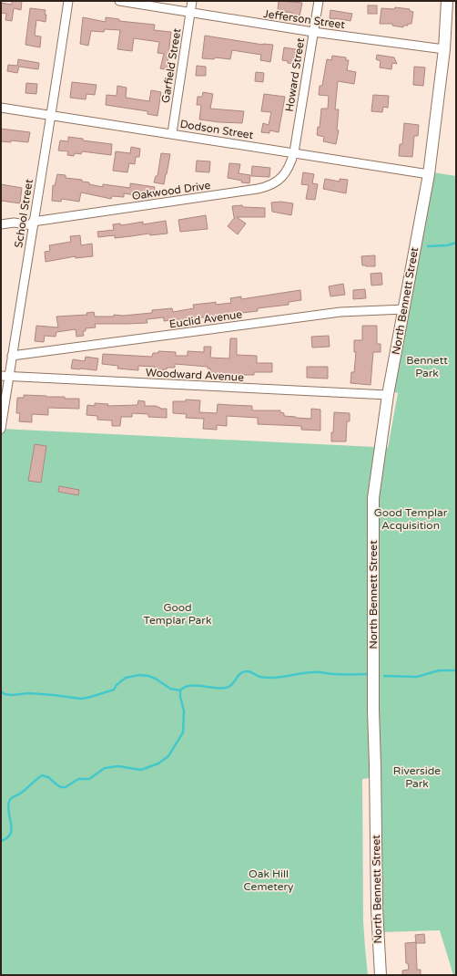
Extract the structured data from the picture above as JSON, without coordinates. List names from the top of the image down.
{
  "streets": {
    "main road": ["North Bennett Street"],
    "street": [
      "Jefferson Street",
      "Garfield Street",
      "Howard Street",
      "Dodson Street",
      "Oakwood Drive",
      "School Street",
      "Euclid Avenue",
      "Woodward Avenue"
    ]
  },
  "crossings": [
    ["Jefferson Street", "Garfield Street"],
    ["Jefferson Street", "Howard Street"],
    ["Jefferson Street", "North Bennett Street"],
    ["Garfield Street", "Dodson Street"],
    ["Howard Street", "Dodson Street"],
    ["Howard Street", "Oakwood Drive"],
    ["Dodson Street", "Oakwood Drive"],
    ["Dodson Street", "School Street"],
    ["Dodson Street", "North Bennett Street"],
    ["Oakwood Drive", "School Street"],
    ["School Street", "Euclid Avenue"],
    ["School Street", "Woodward Avenue"],
    ["North Bennett Street", "Euclid Avenue"],
    ["North Bennett Street", "Woodward Avenue"]
  ],
  "parks": [
    "Bennett Park",
    "Good Templar Acquisition",
    "Good Templar Park",
    "Riverside Park",
    "Oak Hill Cemetery"
  ]
}
